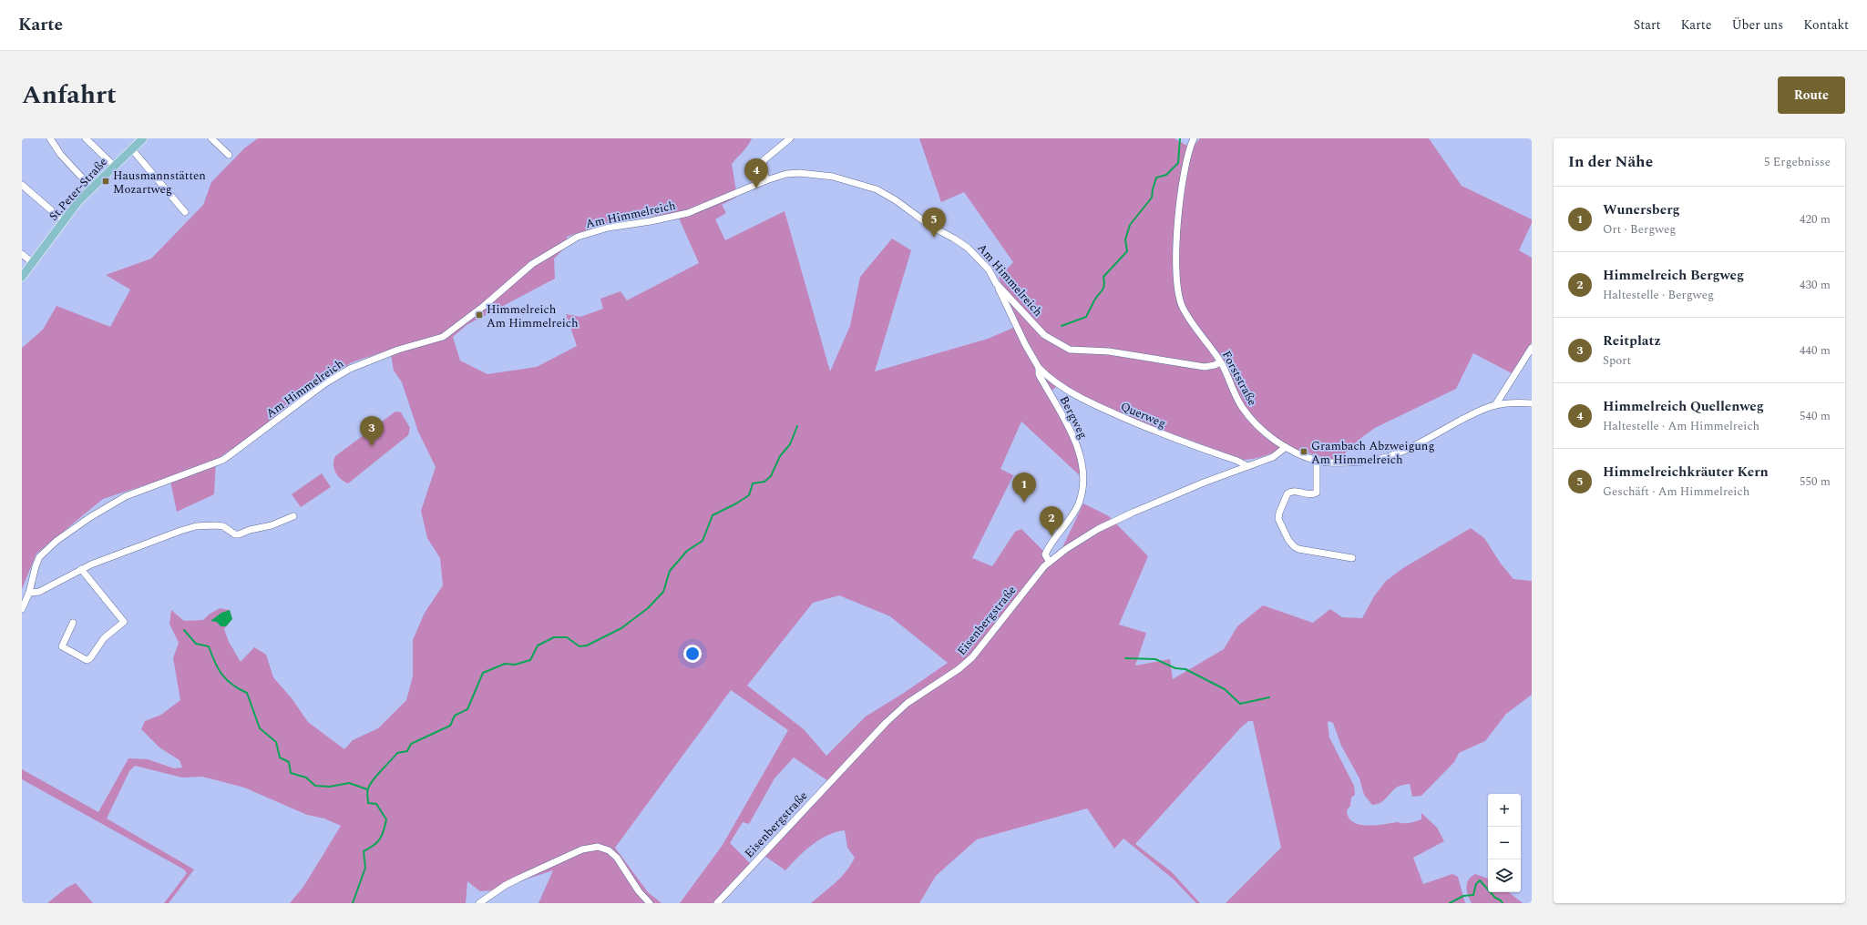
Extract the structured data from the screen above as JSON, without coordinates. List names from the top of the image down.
{
  "streets": {
    "main road": ["St.Peter-Straße"],
    "street": [
      "Am Himmelreich",
      "Forststraße",
      "Querweg",
      "Bergweg",
      "Eisenbergstraße"
    ]
  },
  "crossings": [
    ["Am Himmelreich", "Forststraße"],
    ["Am Himmelreich", "Bergweg"],
    ["Forststraße", "Eisenbergstraße"],
    ["Querweg", "Bergweg"],
    ["Querweg", "Eisenbergstraße"],
    ["Bergweg", "Eisenbergstraße"]
  ],
  "places": {
    "transit": ["Hausmannstätten Mozartweg", "Himmelreich Am Himmelreich", "Grambach Abzweigung Am Himmelreich"]
  },
  "page": {
    "header": "Karte",
    "nav": [
      "Start",
      "Karte",
      "Über uns",
      "Kontakt"
    ],
    "title": "Anfahrt",
    "buttons": "Route",
    "heading": ["In der Nähe", "5 Ergebnisse"],
    "pins": [
      "4",
      "5",
      "3",
      "1",
      "2"
    ],
    "list": [
      {
        "mark": "1",
        "name": "Wunersberg",
        "note": "Ort · Bergweg",
        "value": "420 m"
      },
      {
        "mark": "2",
        "name": "Himmelreich Bergweg",
        "note": "Haltestelle · Bergweg",
        "value": "430 m"
      },
      {
        "mark": "3",
        "name": "Reitplatz",
        "note": "Sport",
        "value": "440 m"
      },
      {
        "mark": "4",
        "name": "Himmelreich Quellenweg",
        "note": "Haltestelle · Am Himmelreich",
        "value": "540 m"
      },
      {
        "mark": "5",
        "name": "Himmelreichkräuter Kern",
        "note": "Geschäft · Am Himmelreich",
        "value": "550 m"
      }
    ],
    "map_buttons": ["+", "−"]
  }
}
